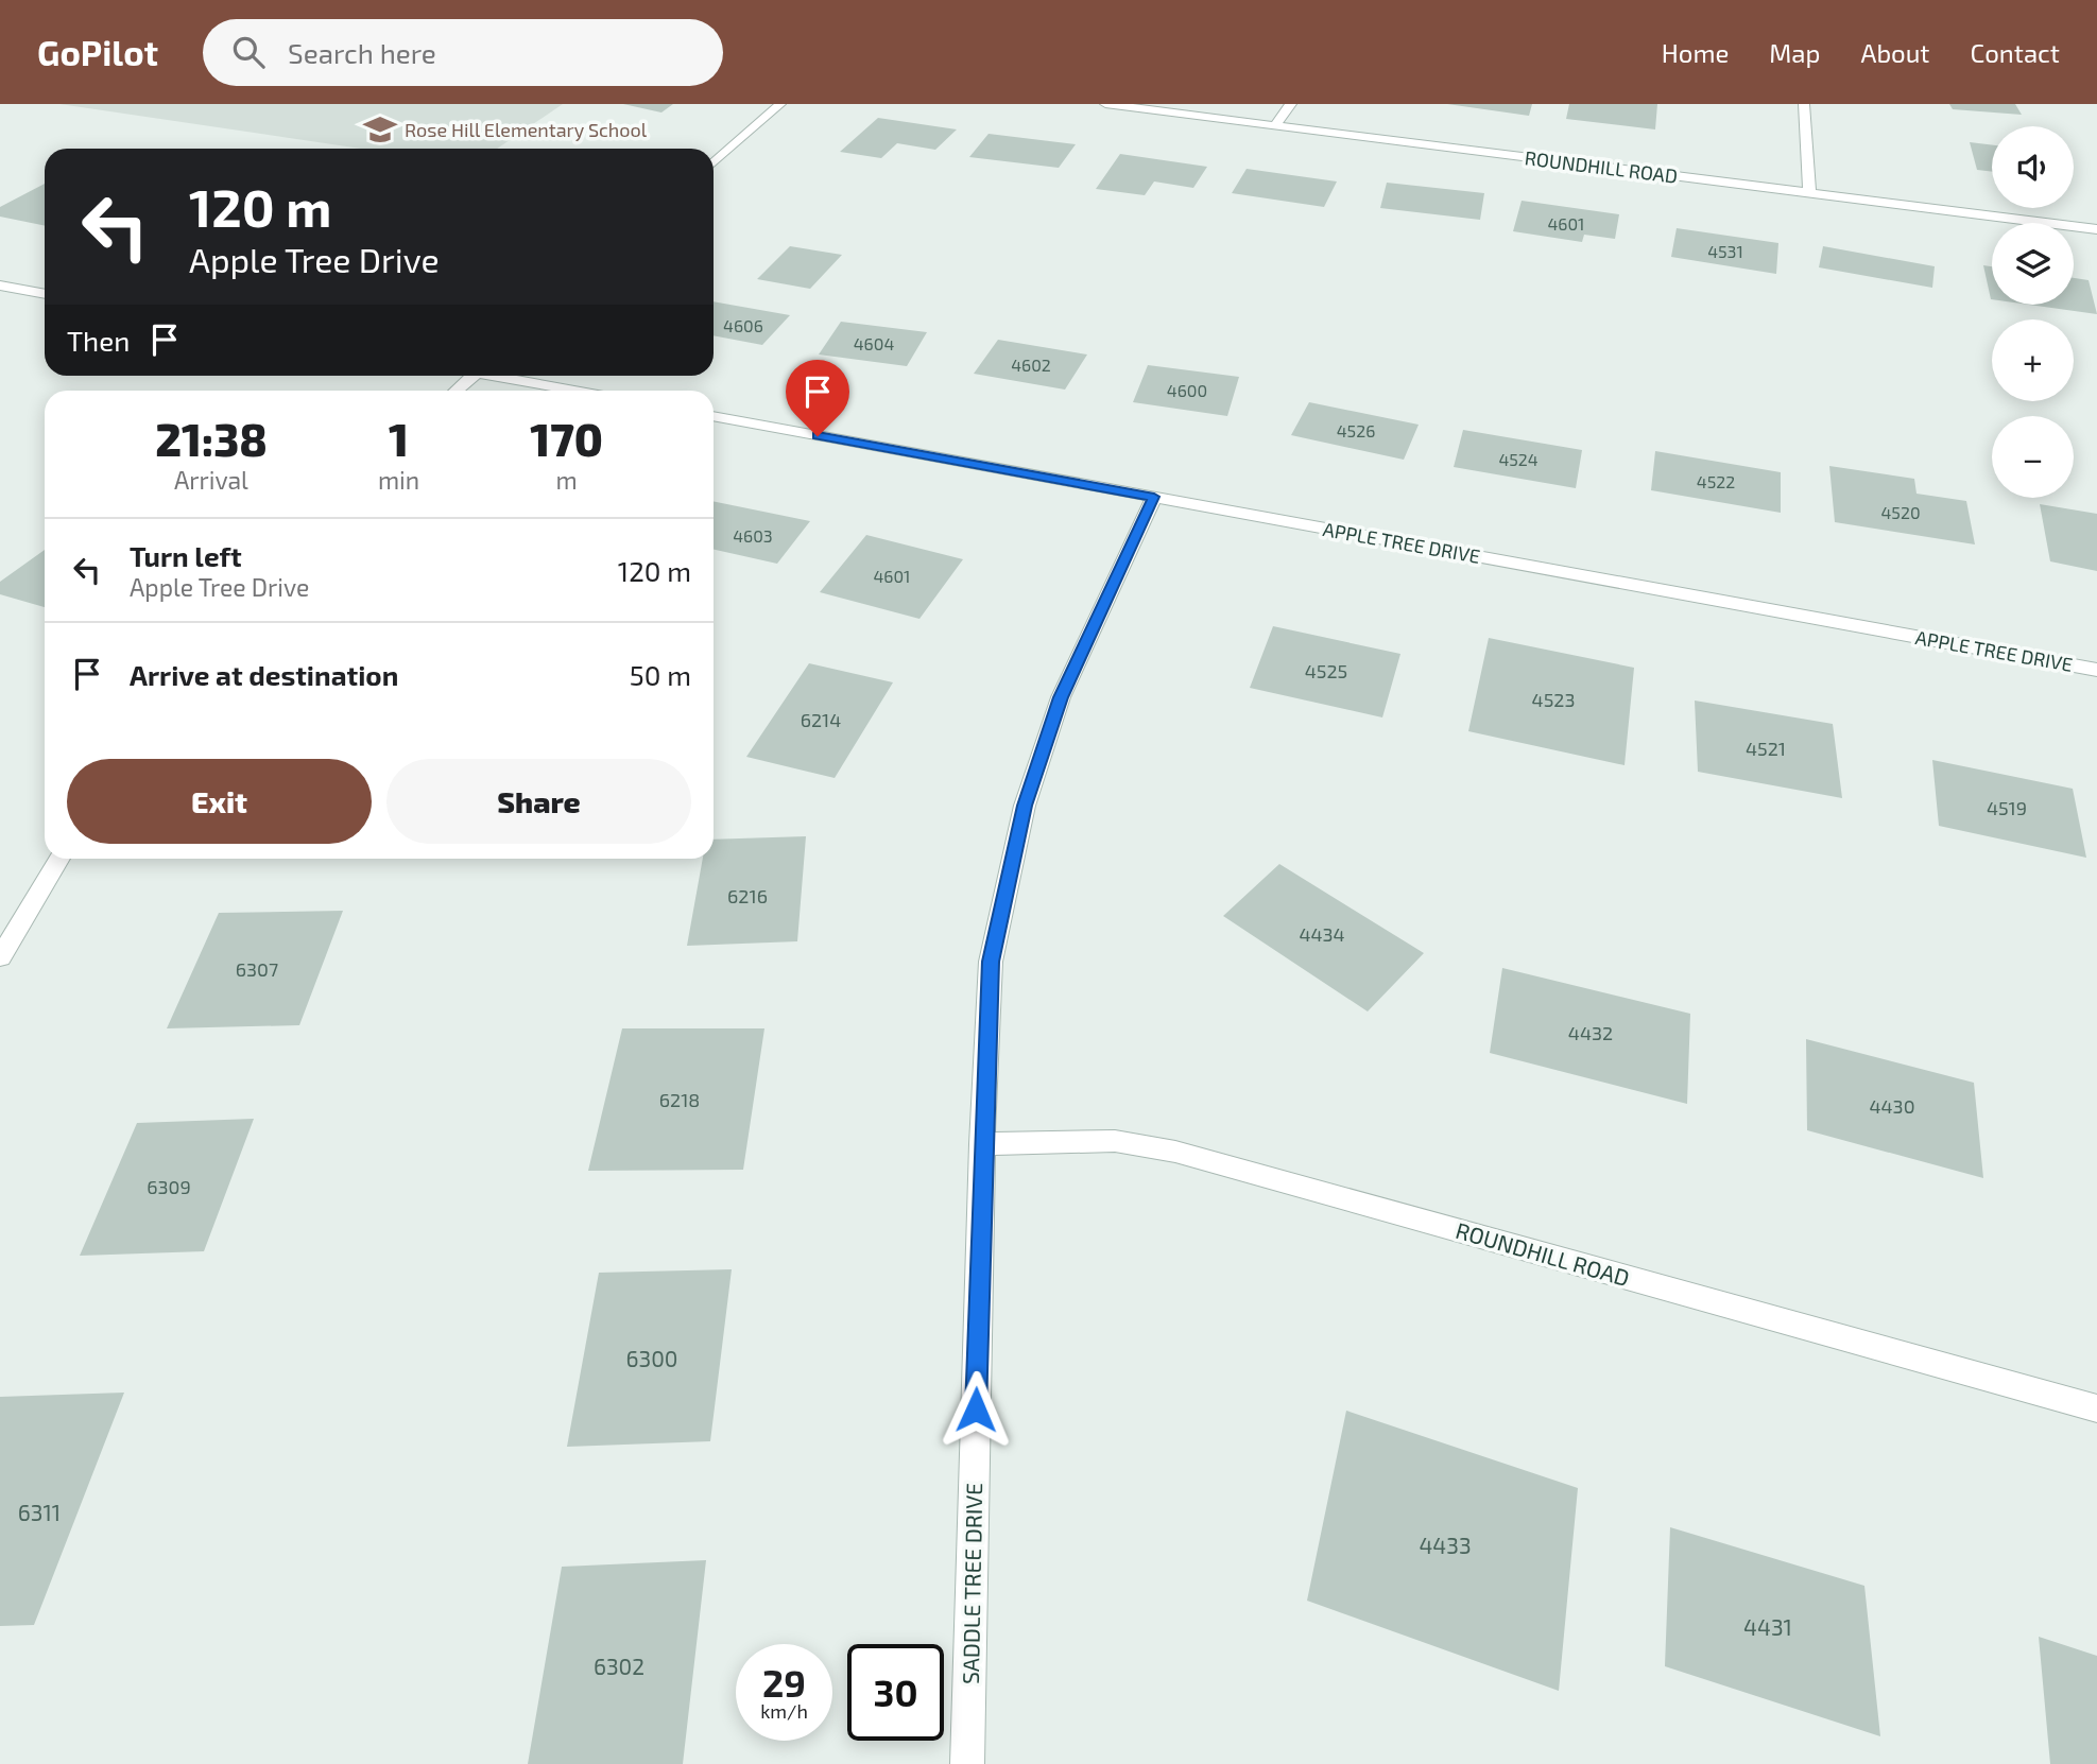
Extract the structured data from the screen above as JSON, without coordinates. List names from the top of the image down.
{
  "streets": {
    "street": ["ROUNDHILL ROAD", "APPLE TREE DRIVE", "SADDLE TREE DRIVE"]
  },
  "crossings": [
    ["ROUNDHILL ROAD", "SADDLE TREE DRIVE"],
    ["APPLE TREE DRIVE", "SADDLE TREE DRIVE"]
  ],
  "places": {
    "school or university": ["Rose Hill Elementary School"]
  },
  "house_numbers": [
    "4601",
    "4531",
    "4606",
    "4604",
    "4602",
    "4600",
    "4526",
    "4524",
    "4522",
    "4520",
    "4603",
    "4601",
    "4525",
    "4523",
    "6214",
    "4521",
    "4519",
    "6216",
    "4434",
    "6307",
    "4432",
    "6218",
    "4430",
    "6309",
    "6300",
    "6311",
    "4433",
    "4431",
    "6302"
  ],
  "page": {
    "header": "GoPilot",
    "search": "Search here",
    "nav": [
      "Home",
      "Map",
      "About",
      "Contact"
    ],
    "map_buttons": ["+", "−"],
    "turn": ["120 m", "Apple Tree Drive"],
    "then": "Then",
    "eta": [
      "21:38",
      "Arrival",
      "1",
      "min",
      "170",
      "m"
    ],
    "list": [
      {
        "name": "Turn left",
        "note": "Apple Tree Drive",
        "value": "120 m"
      },
      {
        "name": "Arrive at destination",
        "value": "50 m"
      }
    ],
    "buttons": ["Exit", "Share"],
    "speed": "29 km/h",
    "limit": "30"
  }
}
